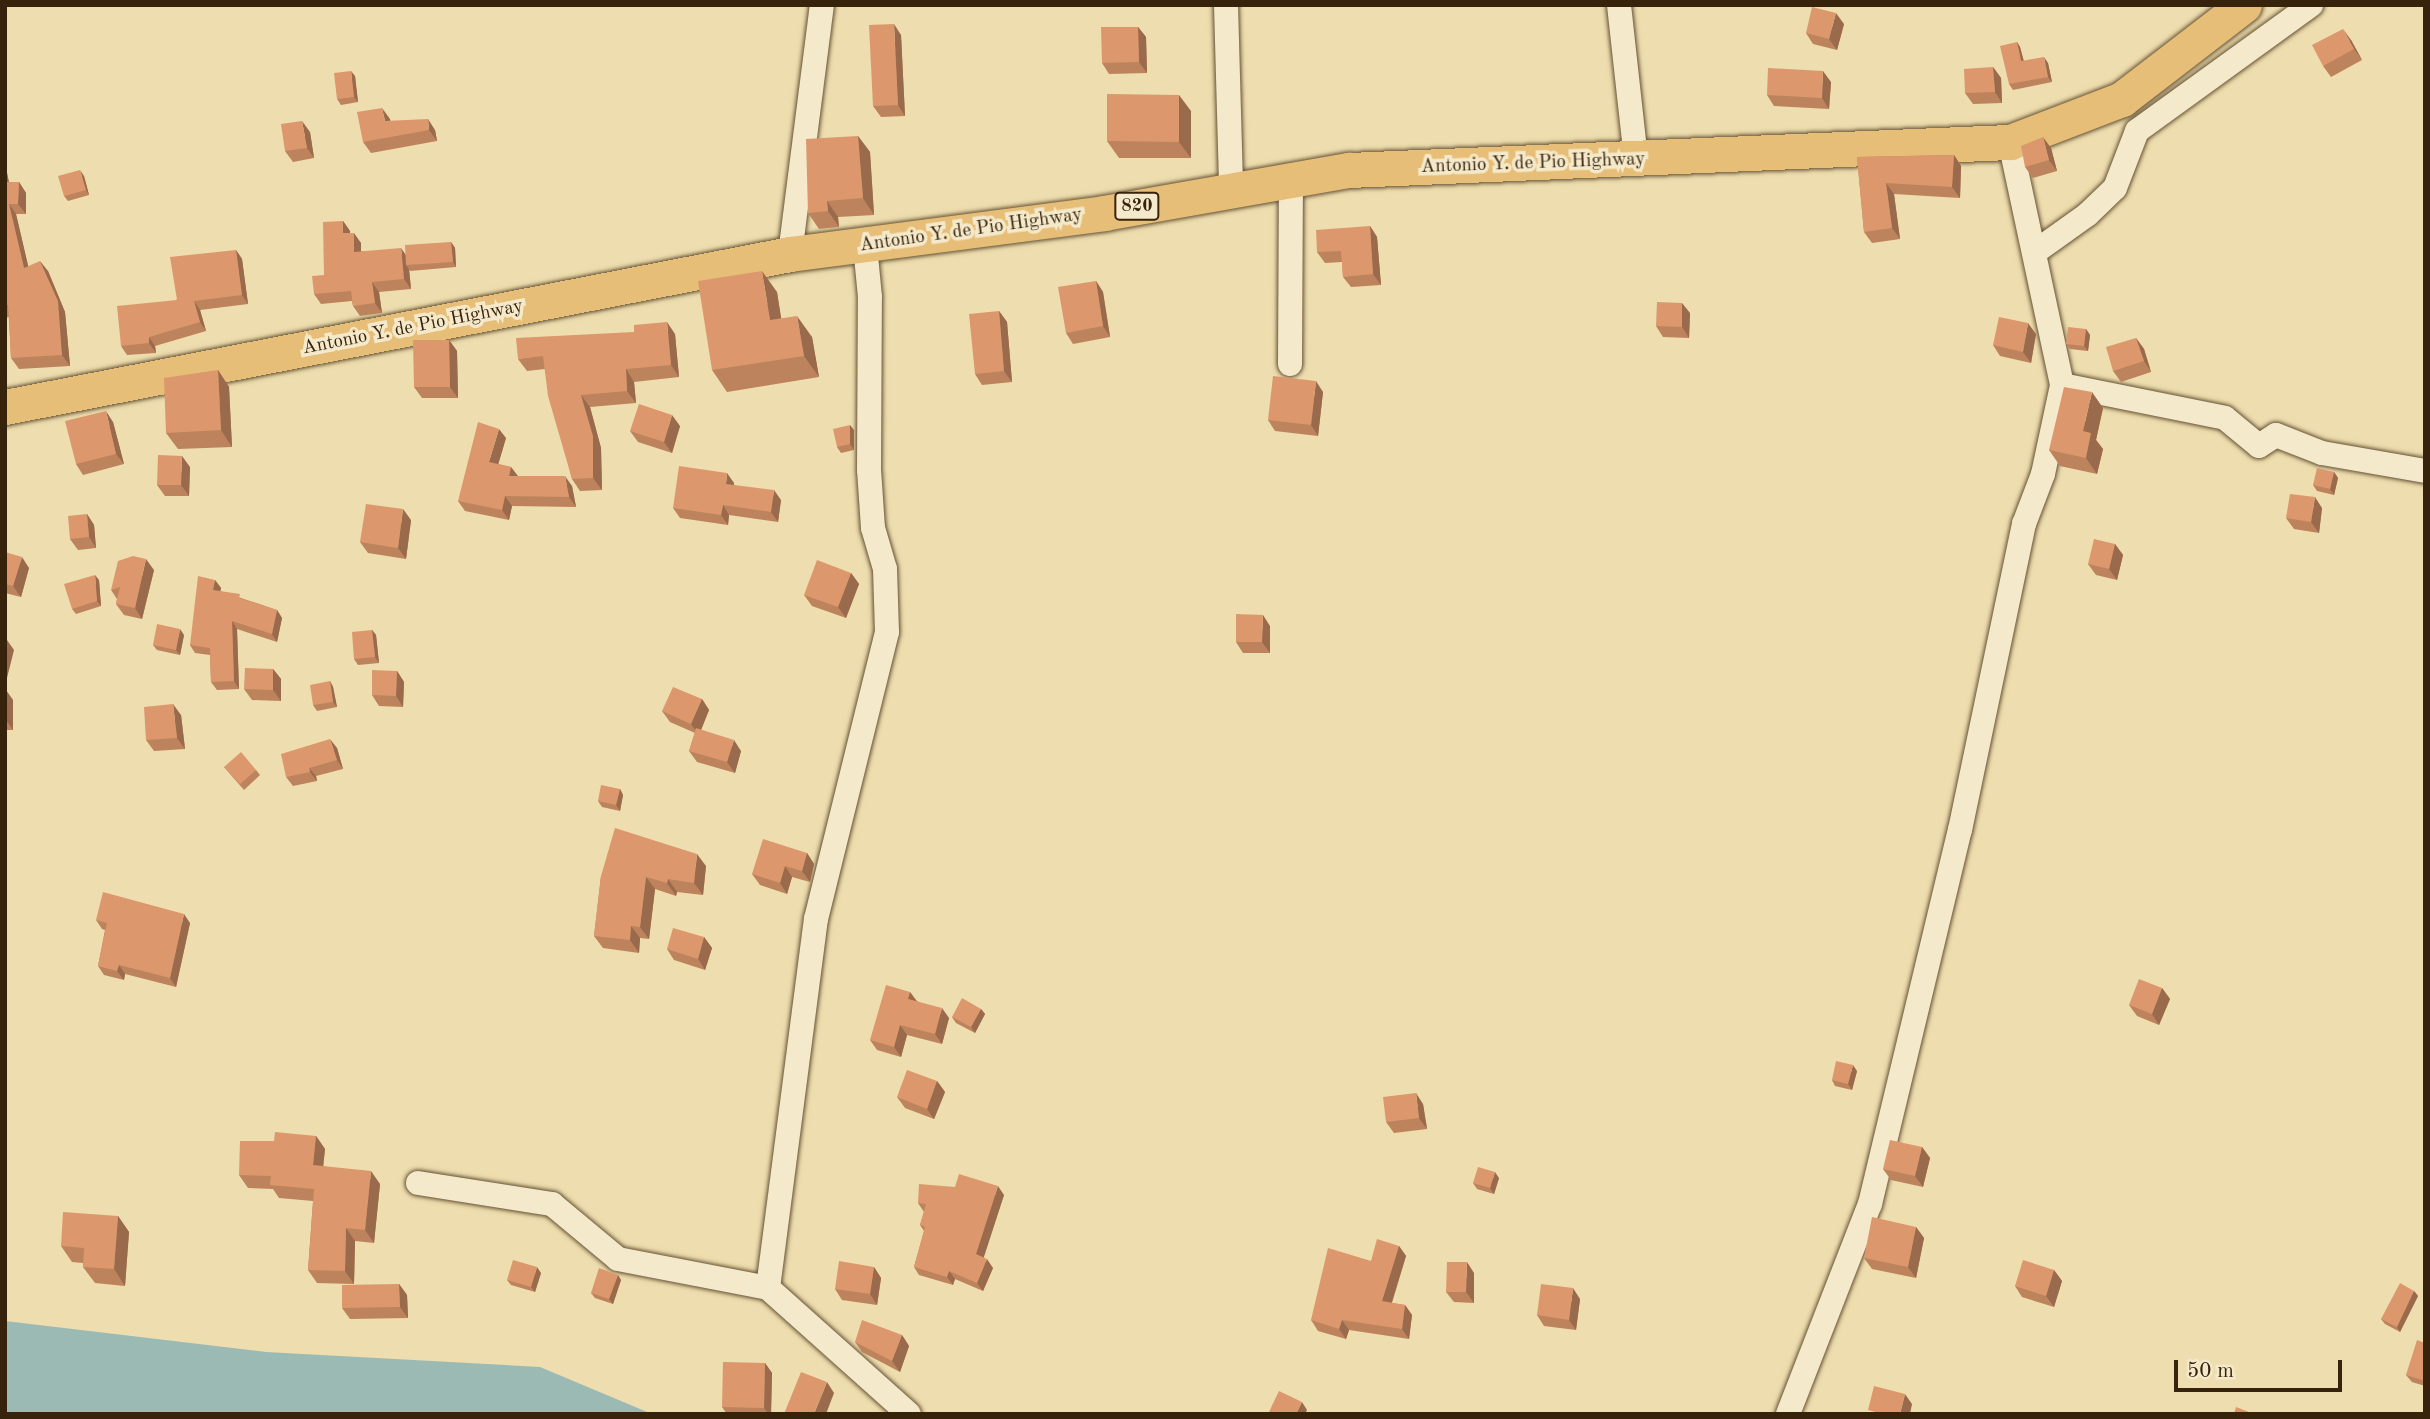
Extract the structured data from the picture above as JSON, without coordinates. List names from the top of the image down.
{
  "streets": {
    "highway": ["Antonio Y. de Pio Highway", "820"]
  },
  "scale_bar": "50 m"
}
